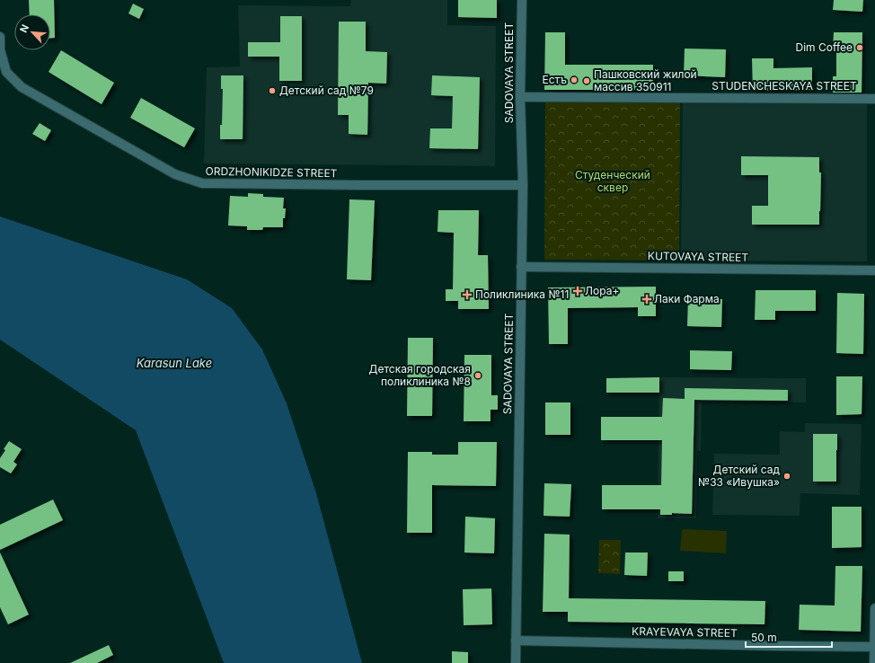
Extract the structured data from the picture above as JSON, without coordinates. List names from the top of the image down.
{
  "streets": {
    "street": [
      "SADOVAYA STREET",
      "STUDENCHESKAYA STREET",
      "ORDZHONIKIDZE STREET",
      "KUTOVAYA STREET",
      "KRAYEVAYA STREET"
    ]
  },
  "crossings": [
    ["SADOVAYA STREET", "STUDENCHESKAYA STREET"],
    ["SADOVAYA STREET", "ORDZHONIKIDZE STREET"],
    ["SADOVAYA STREET", "KUTOVAYA STREET"],
    ["SADOVAYA STREET", "KRAYEVAYA STREET"]
  ],
  "water": ["Karasun Lake"],
  "parks": ["Студенческий сквер"],
  "places": {
    "other": [
      "Dim Coffee",
      "Естъ",
      "Пашковский жилой массив 350911",
      "Детский сад №79",
      "Детская городская поликлиника №8",
      "Детский сад №33 «Ивушка»"
    ],
    "health": ["Лора+", "Поликлиника №11", "Лаки Фарма"]
  },
  "scale_bar": "50 m",
  "north": "top left"
}
